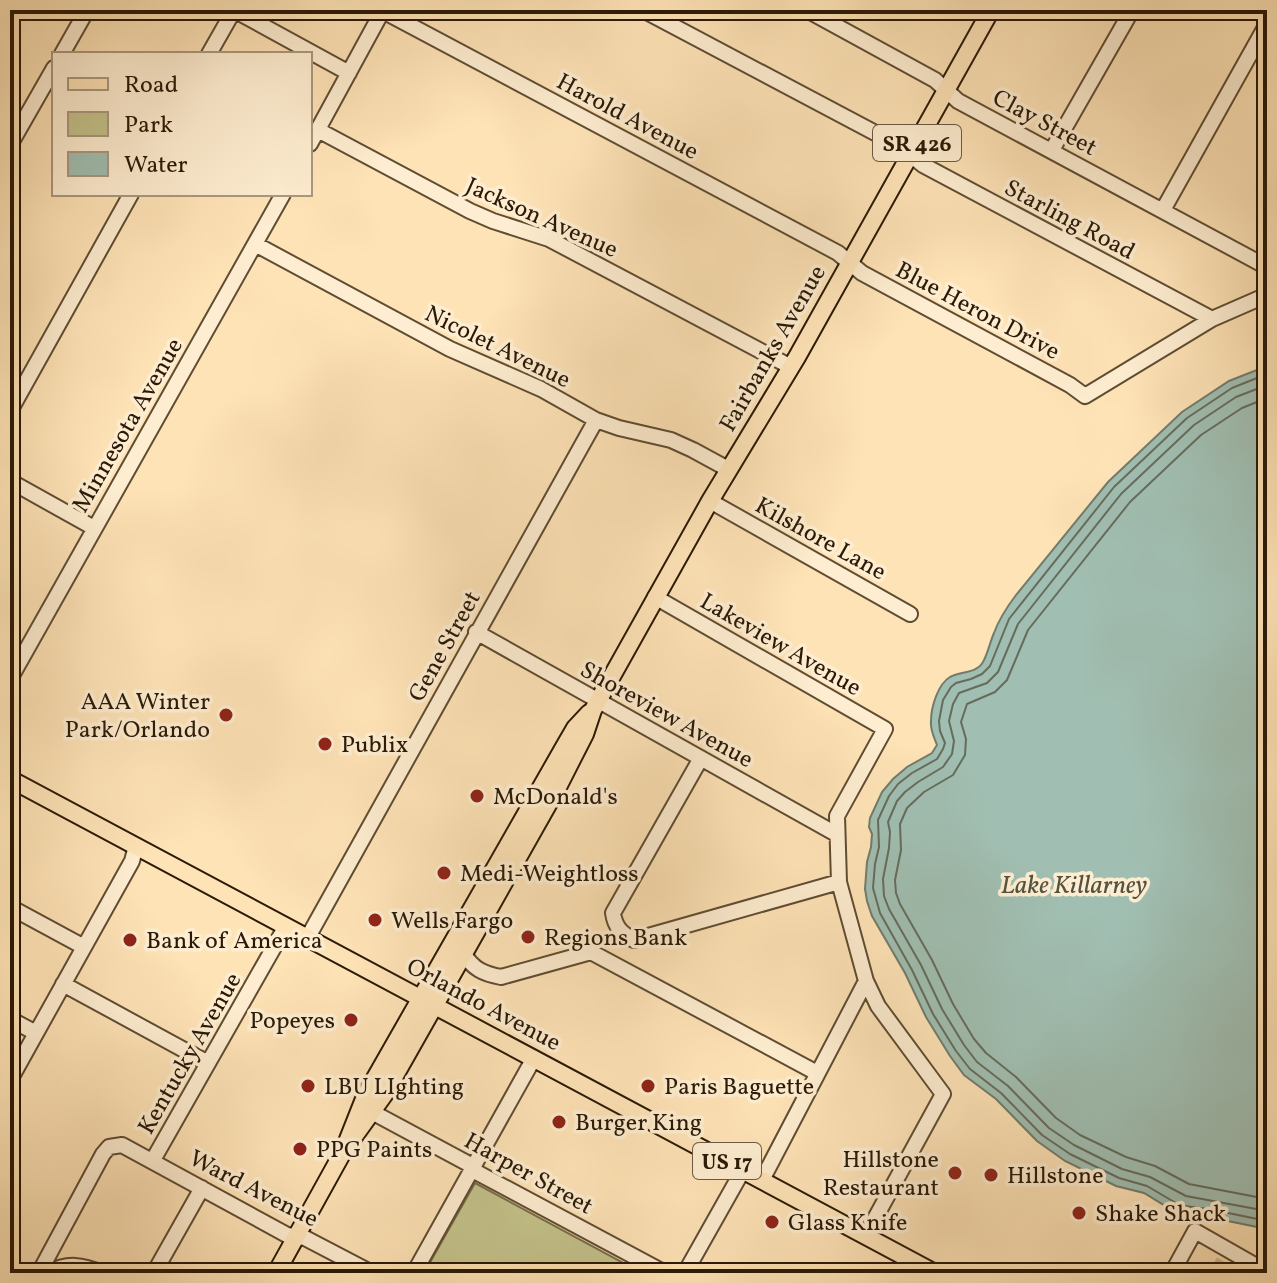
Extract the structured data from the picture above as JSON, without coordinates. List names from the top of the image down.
{
  "streets": {
    "main road": [
      "SR 426",
      "Fairbanks Avenue",
      "Orlando Avenue",
      "US 17"
    ],
    "street": [
      "Harold Avenue",
      "Clay Street",
      "Jackson Avenue",
      "Starling Road",
      "Blue Heron Drive",
      "Nicolet Avenue",
      "Minnesota Avenue",
      "Kilshore Lane",
      "Lakeview Avenue",
      "Gene Street",
      "Shoreview Avenue",
      "Kentucky Avenue",
      "Harper Street",
      "Ward Avenue"
    ]
  },
  "crossings": [
    ["Harold Avenue", "Blue Heron Drive"],
    ["Harold Avenue", "Fairbanks Avenue"],
    ["Clay Street", "Fairbanks Avenue"],
    ["Jackson Avenue", "Fairbanks Avenue"],
    ["Starling Road", "Blue Heron Drive"],
    ["Starling Road", "Fairbanks Avenue"],
    ["Blue Heron Drive", "Fairbanks Avenue"],
    ["Nicolet Avenue", "Fairbanks Avenue"],
    ["Nicolet Avenue", "Minnesota Avenue"],
    ["Nicolet Avenue", "Gene Street"],
    ["Fairbanks Avenue", "Kilshore Lane"],
    ["Fairbanks Avenue", "Lakeview Avenue"],
    ["Fairbanks Avenue", "Shoreview Avenue"],
    ["Fairbanks Avenue", "Orlando Avenue"],
    ["Fairbanks Avenue", "Harper Street"],
    ["Fairbanks Avenue", "Ward Avenue"],
    ["Lakeview Avenue", "Shoreview Avenue"],
    ["Gene Street", "Shoreview Avenue"],
    ["Gene Street", "Orlando Avenue"],
    ["Orlando Avenue", "Kentucky Avenue"],
    ["Kentucky Avenue", "Ward Avenue"]
  ],
  "water": ["Lake Killarney"],
  "places": [
    "AAA Winter Park/Orlando",
    "Publix",
    "McDonald's",
    "Medi-Weightloss",
    "Wells Fargo",
    "Regions Bank",
    "Bank of America",
    "Popeyes",
    "LBU LIghting",
    "Paris Baguette",
    "Burger King",
    "PPG Paints",
    "Hillstone Restaurant",
    "Hillstone",
    "Shake Shack",
    "Glass Knife"
  ],
  "legend": ["Road", "Park", "Water"]
}
